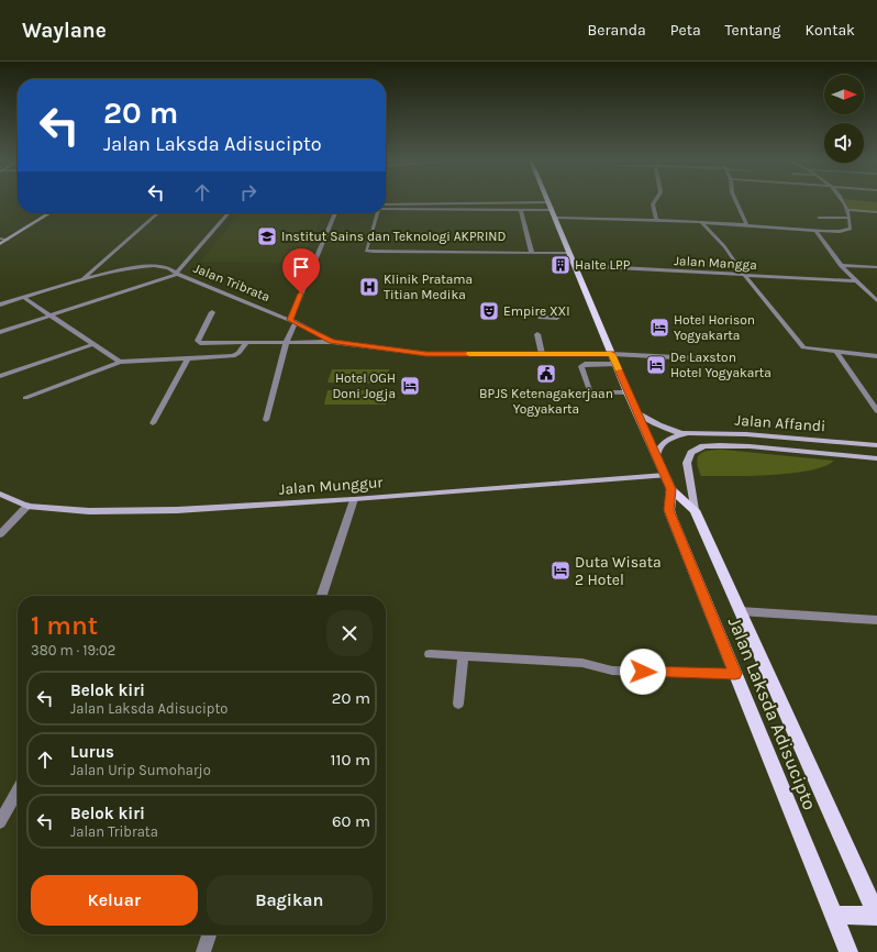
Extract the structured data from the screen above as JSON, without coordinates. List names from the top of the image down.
{
  "streets": {
    "main road": ["Jalan Affandi", "Jalan Munggur", "Jalan Laksda Adisucipto"],
    "street": ["Jalan Mangga", "Jalan Tribrata"]
  },
  "crossings": [
    ["Jalan Mangga", "Jalan Laksda Adisucipto"],
    ["Jalan Tribrata", "Jalan Laksda Adisucipto"],
    ["Jalan Munggur", "Jalan Laksda Adisucipto"]
  ],
  "places": {
    "school or university": ["Institut Sains dan Teknologi AKPRIND"],
    "building": ["Halte LPP"],
    "hospital": ["Klinik Pratama Titian Medika"],
    "theatre": ["Empire XXI"],
    "hotel": [
      "Hotel Horison Yogyakarta",
      "De Laxston Hotel Yogyakarta",
      "Hotel OGH Doni Jogja",
      "Duta Wisata 2 Hotel"
    ],
    "public building": ["BPJS Ketenagakerjaan Yogyakarta"]
  },
  "north": "right",
  "page": {
    "header": "Waylane",
    "nav": [
      "Beranda",
      "Peta",
      "Tentang",
      "Kontak"
    ],
    "turn": ["20 m", "Jalan Laksda Adisucipto"],
    "heading": ["1 mnt", "380 m · 19:02"],
    "list": [
      {
        "name": "Belok kiri",
        "note": "Jalan Laksda Adisucipto",
        "value": "20 m"
      },
      {
        "name": "Lurus",
        "note": "Jalan Urip Sumoharjo",
        "value": "110 m"
      },
      {
        "name": "Belok kiri",
        "note": "Jalan Tribrata",
        "value": "60 m"
      }
    ],
    "buttons": ["Keluar", "Bagikan"]
  }
}
